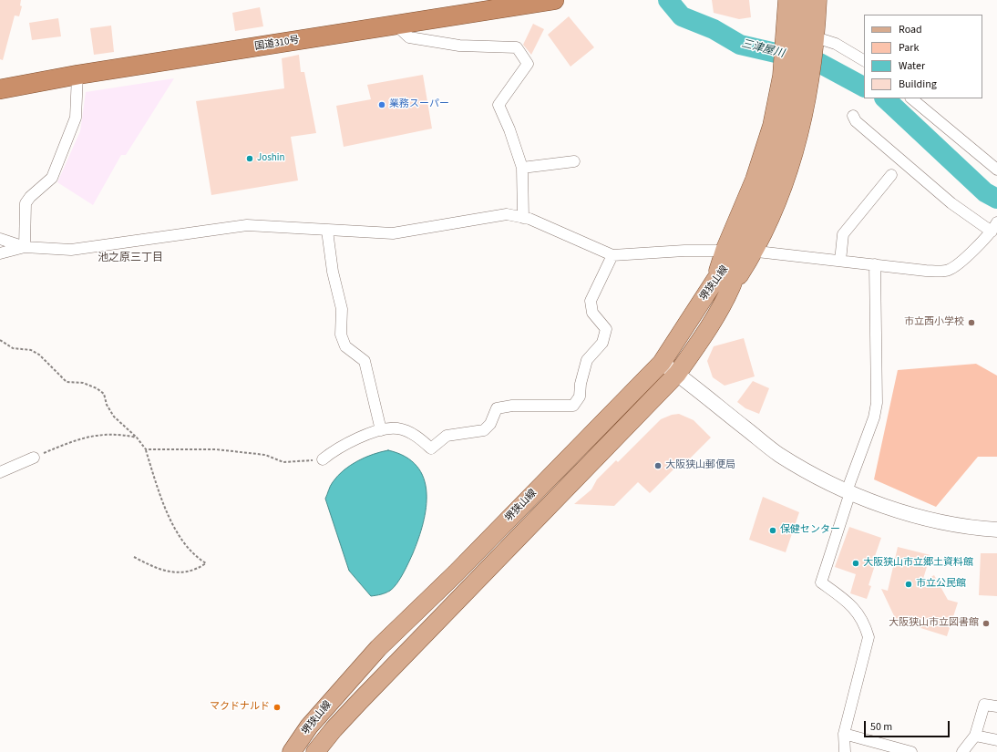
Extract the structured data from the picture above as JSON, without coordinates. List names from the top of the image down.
{
  "streets": {
    "highway": ["国道310号"],
    "main road": ["堺狭山線"]
  },
  "districts": ["池之原三丁目"],
  "water": ["三津屋川"],
  "places": [
    "業務スーパー",
    "Joshin",
    "市立西小学校",
    "大阪狭山郵便局",
    "保健センター",
    "大阪狭山市立郷土資料館",
    "市立公民館",
    "大阪狭山市立図書館",
    "マクドナルド"
  ],
  "legend": [
    "Road",
    "Park",
    "Water",
    "Building"
  ],
  "scale_bar": "50 m"
}
